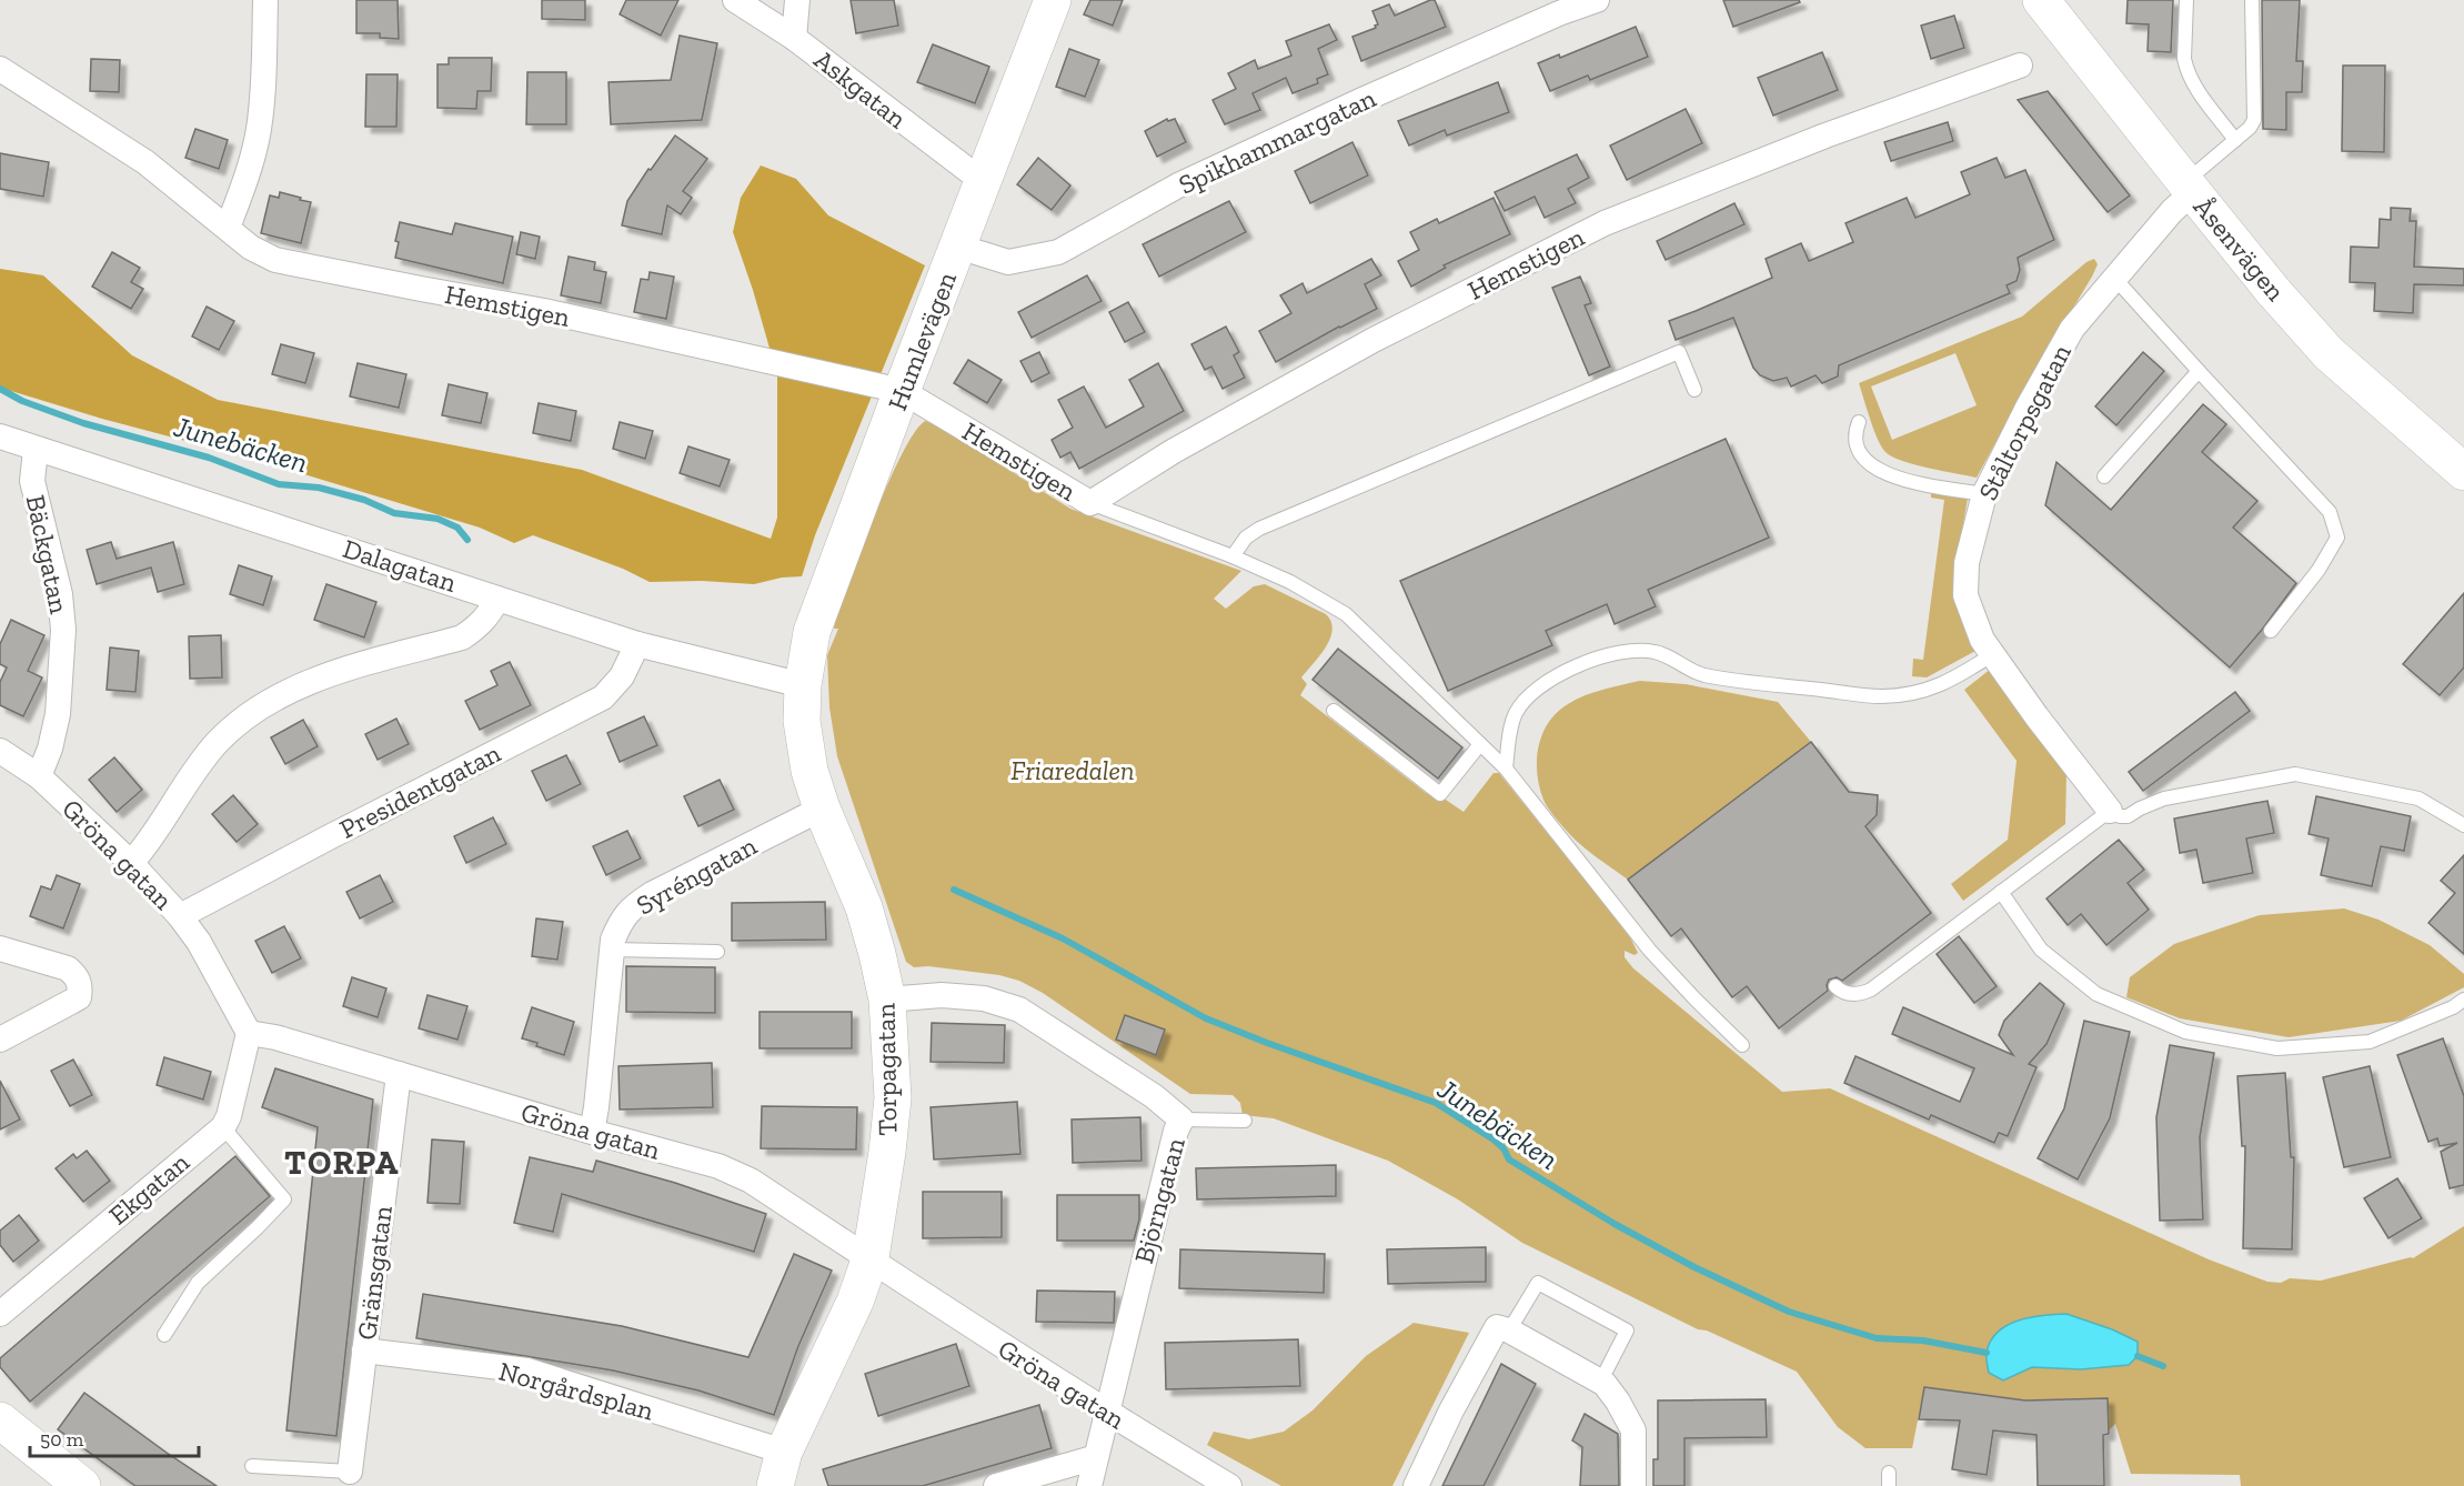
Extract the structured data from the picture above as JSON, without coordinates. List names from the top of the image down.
{
  "streets": {
    "street": [
      "Askgatan",
      "Spikhammargatan",
      "Åsenvägen",
      "Hemstigen",
      "Humlevägen",
      "Ståltorpsgatan",
      "Bäckgatan",
      "Dalagatan",
      "Presidentgatan",
      "Gröna gatan",
      "Syréngatan",
      "Torpagatan",
      "Ekgatan",
      "Björngatan",
      "Gränsgatan",
      "Norgårdsplan"
    ]
  },
  "crossings": [
    ["Askgatan", "Humlevägen"],
    ["Spikhammargatan", "Humlevägen"],
    ["Åsenvägen", "Ståltorpsgatan"],
    ["Hemstigen", "Humlevägen"],
    ["Humlevägen", "Dalagatan"],
    ["Humlevägen", "Torpagatan"],
    ["Bäckgatan", "Dalagatan"],
    ["Bäckgatan", "Gröna gatan"],
    ["Dalagatan", "Presidentgatan"],
    ["Dalagatan", "Torpagatan"],
    ["Presidentgatan", "Gröna gatan"],
    ["Gröna gatan", "Syréngatan"],
    ["Gröna gatan", "Torpagatan"],
    ["Gröna gatan", "Björngatan"],
    ["Gröna gatan", "Gränsgatan"],
    ["Syréngatan", "Torpagatan"],
    ["Torpagatan", "Björngatan"],
    ["Torpagatan", "Norgårdsplan"],
    ["Gränsgatan", "Norgårdsplan"]
  ],
  "districts": ["TORPA"],
  "water": ["Junebäcken"],
  "parks": ["Friaredalen"],
  "scale_bar": "50 m"
}
